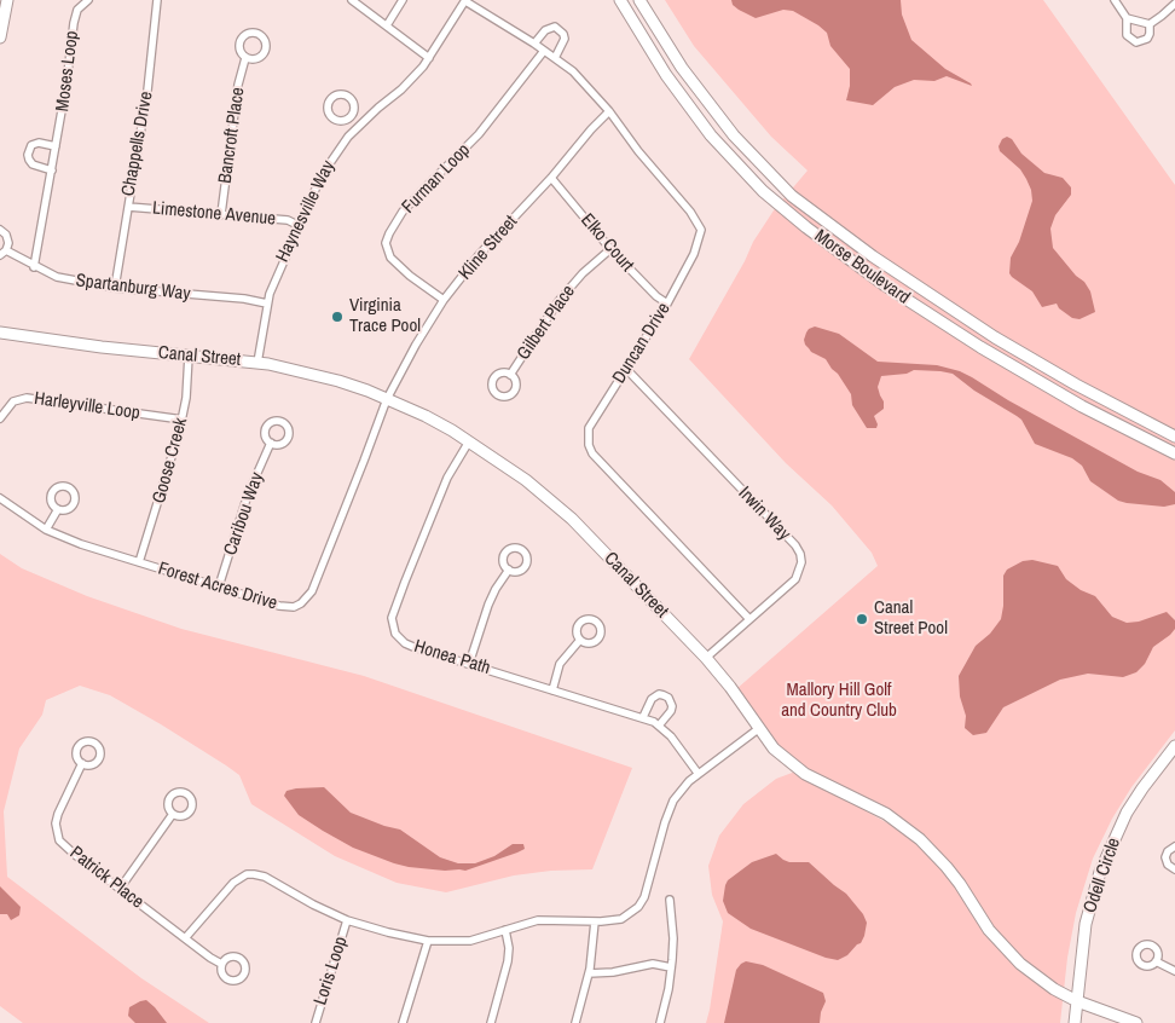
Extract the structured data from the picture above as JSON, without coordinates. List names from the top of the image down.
{
  "streets": {
    "street": [
      "Moses Loop",
      "Bancroft Place",
      "Chappells Drive",
      "Furman Loop",
      "Haynesville Way",
      "Limestone Avenue",
      "Elko Court",
      "Kline Street",
      "Morse Boulevard",
      "Spartanburg Way",
      "Gilbert Place",
      "Duncan Drive",
      "Canal Street",
      "Harleyville Loop",
      "Goose Creek",
      "Caribou Way",
      "Irwin Way",
      "Forest Acres Drive",
      "Honea Path",
      "Odell Circle",
      "Patrick Place",
      "Loris Loop"
    ]
  },
  "crossings": [
    ["Moses Loop", "Spartanburg Way"],
    ["Bancroft Place", "Limestone Avenue"],
    ["Chappells Drive", "Limestone Avenue"],
    ["Chappells Drive", "Spartanburg Way"],
    ["Furman Loop", "Kline Street"],
    ["Furman Loop", "Duncan Drive"],
    ["Haynesville Way", "Limestone Avenue"],
    ["Haynesville Way", "Spartanburg Way"],
    ["Haynesville Way", "Duncan Drive"],
    ["Haynesville Way", "Canal Street"],
    ["Elko Court", "Kline Street"],
    ["Elko Court", "Gilbert Place"],
    ["Elko Court", "Duncan Drive"],
    ["Kline Street", "Duncan Drive"],
    ["Kline Street", "Canal Street"],
    ["Kline Street", "Forest Acres Drive"],
    ["Duncan Drive", "Irwin Way"],
    ["Canal Street", "Goose Creek"],
    ["Canal Street", "Irwin Way"],
    ["Canal Street", "Forest Acres Drive"],
    ["Canal Street", "Honea Path"],
    ["Canal Street", "Odell Circle"],
    ["Harleyville Loop", "Goose Creek"],
    ["Goose Creek", "Forest Acres Drive"],
    ["Caribou Way", "Forest Acres Drive"]
  ],
  "parks": ["Mallory Hill Golf and Country Club"],
  "places": ["Virginia Trace Pool", "Canal Street Pool"]
}
